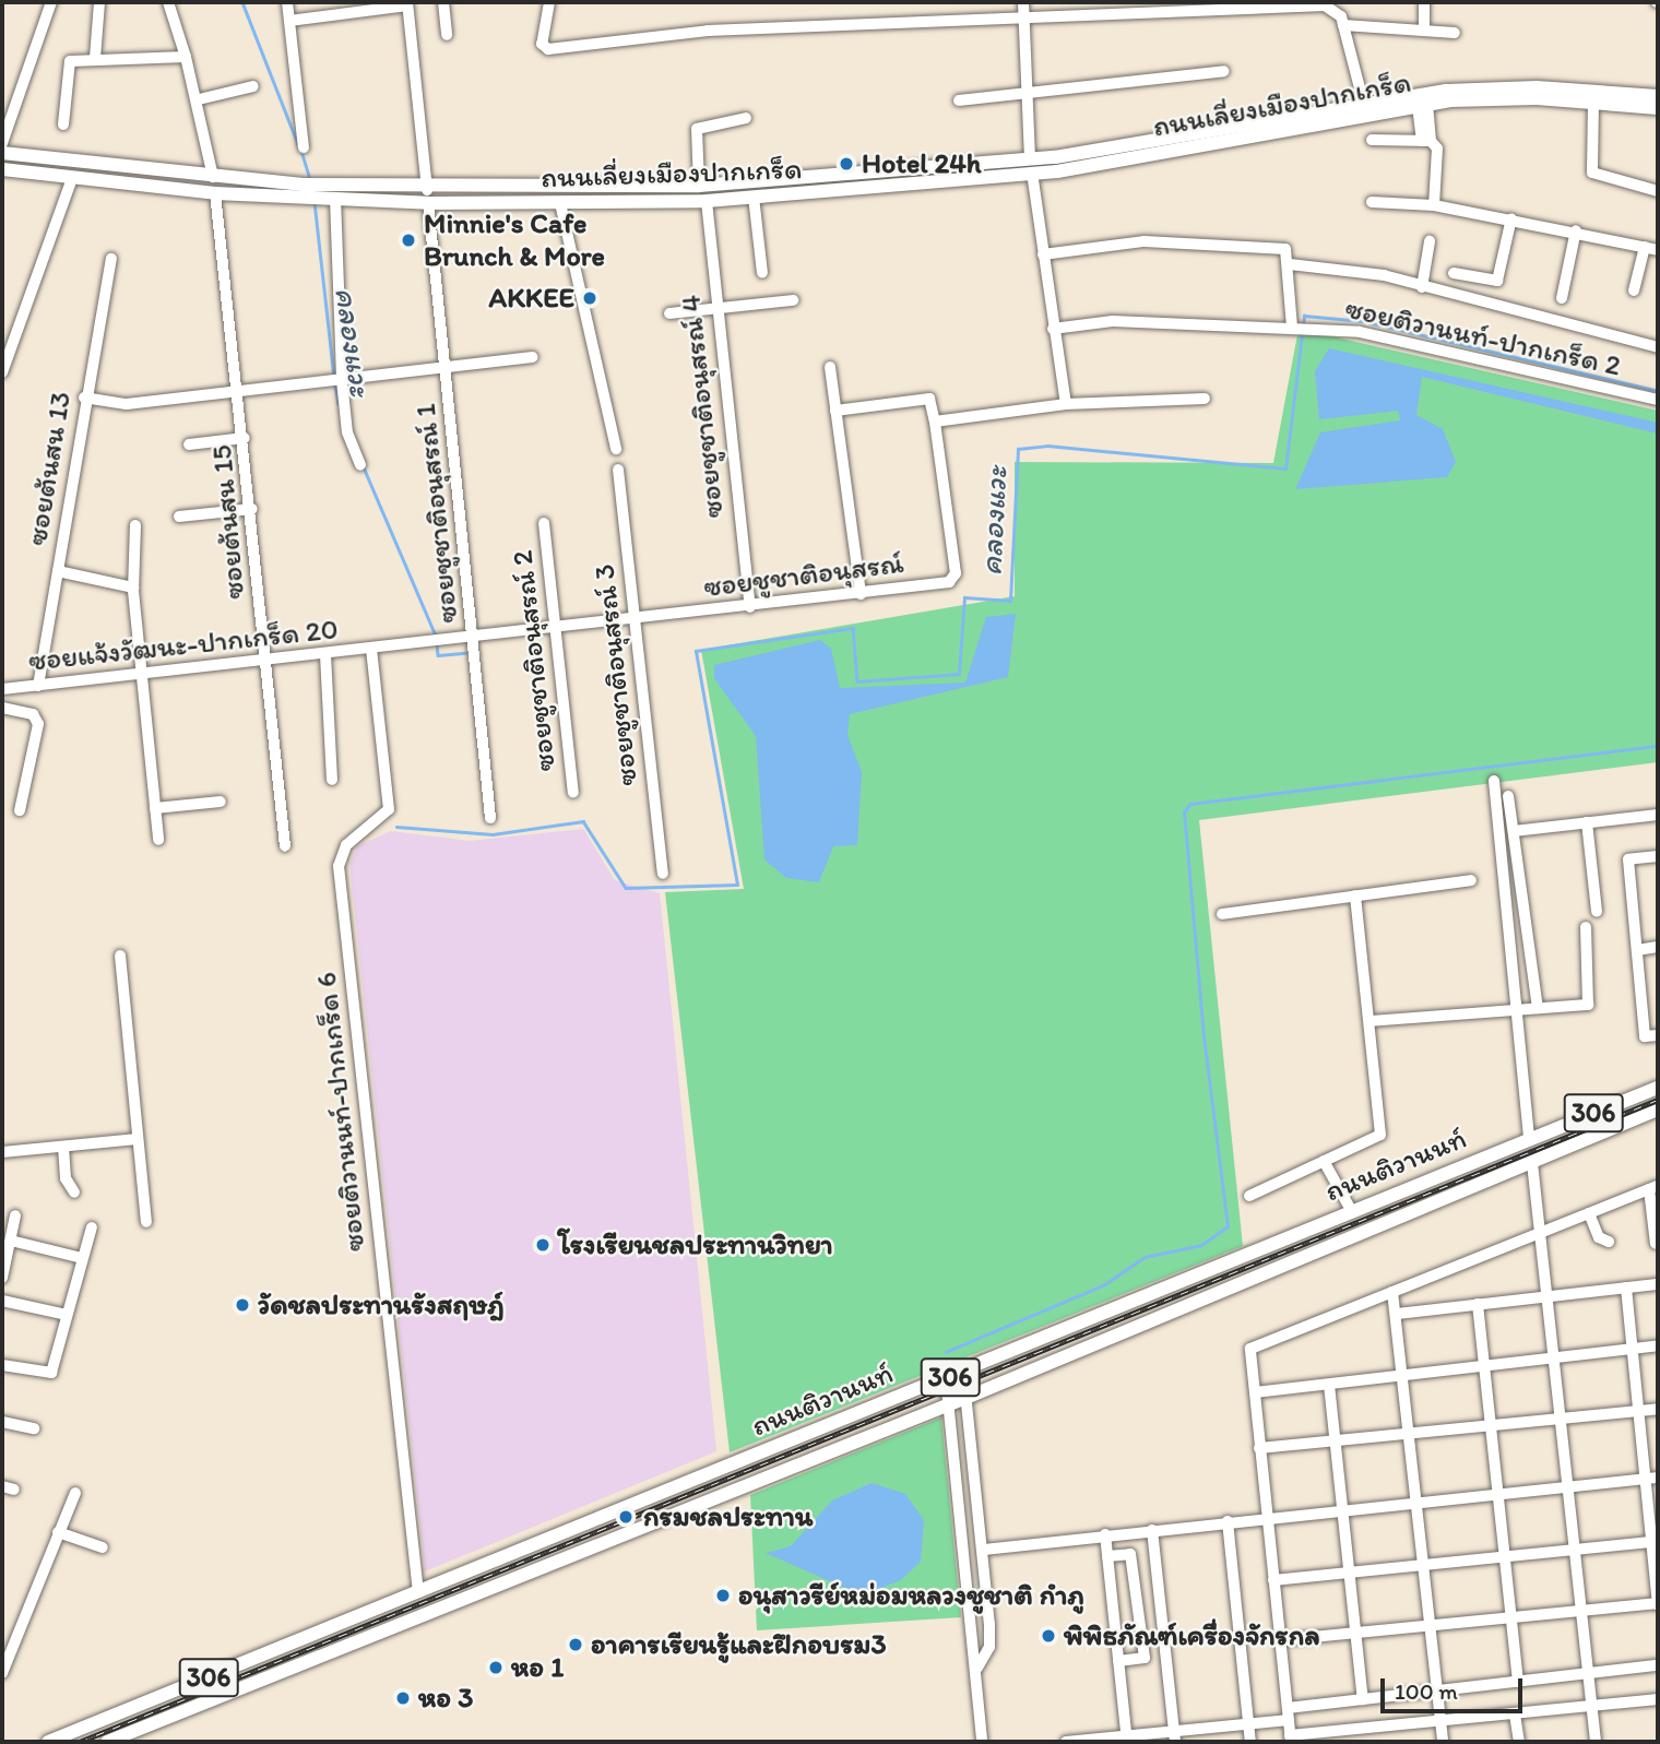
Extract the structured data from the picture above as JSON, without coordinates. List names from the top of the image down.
{
  "streets": {
    "main road": ["ถนนเลี่ยงเมืองปากเกร็ด", "306", "ถนนติวานนท์"],
    "street": [
      "ซอยติวานนท์-ปากเกร็ด 2",
      "ซอยชูชาติอนุสรณ์ 4",
      "ซอยต้นสน 13",
      "ซอยชูชาติอนุสรณ์ 1",
      "ซอยต้นสน 15",
      "ซอยชูชาติอนุสรณ์",
      "ซอยแจ้งวัฒนะ-ปากเกร็ด 20",
      "ซอยชูชาติอนุสรณ์ 2",
      "ซอยชูชาติอนุสรณ์ 3",
      "ซอยติวานนท์-ปากเกร็ด 6"
    ]
  },
  "crossings": [
    ["ถนนเลี่ยงเมืองปากเกร็ด", "ซอยชูชาติอนุสรณ์ 4"],
    ["ถนนเลี่ยงเมืองปากเกร็ด", "ซอยชูชาติอนุสรณ์ 1"],
    ["ถนนเลี่ยงเมืองปากเกร็ด", "ซอยต้นสน 15"],
    ["ซอยชูชาติอนุสรณ์ 4", "ซอยชูชาติอนุสรณ์"],
    ["ซอยต้นสน 13", "ซอยแจ้งวัฒนะ-ปากเกร็ด 20"],
    ["ซอยชูชาติอนุสรณ์ 1", "ซอยชูชาติอนุสรณ์"],
    ["ซอยต้นสน 15", "ซอยแจ้งวัฒนะ-ปากเกร็ด 20"],
    ["ซอยชูชาติอนุสรณ์", "ซอยแจ้งวัฒนะ-ปากเกร็ด 20"],
    ["ซอยชูชาติอนุสรณ์", "ซอยชูชาติอนุสรณ์ 2"],
    ["ซอยชูชาติอนุสรณ์", "ซอยชูชาติอนุสรณ์ 3"],
    ["ซอยชูชาติอนุสรณ์", "ซอยติวานนท์-ปากเกร็ด 6"],
    ["ซอยแจ้งวัฒนะ-ปากเกร็ด 20", "ซอยติวานนท์-ปากเกร็ด 6"],
    ["ซอยติวานนท์-ปากเกร็ด 6", "ถนนติวานนท์"]
  ],
  "water": ["คลองแวะ"],
  "places": [
    "Hotel 24h",
    "Minnie's Cafe Brunch & More",
    "AKKEE",
    "โรงเรียนชลประทานวิทยา",
    "วัดชลประทานรังสฤษฎ์",
    "กรมชลประทาน",
    "อนุสาวรีย์หม่อมหลวงชูชาติ กำภู",
    "พิพิธภัณฑ์เครื่องจักรกล",
    "อาคารเรียนรู้และฝึกอบรม3",
    "หอ 1",
    "หอ 3"
  ],
  "scale_bar": "100 m"
}
